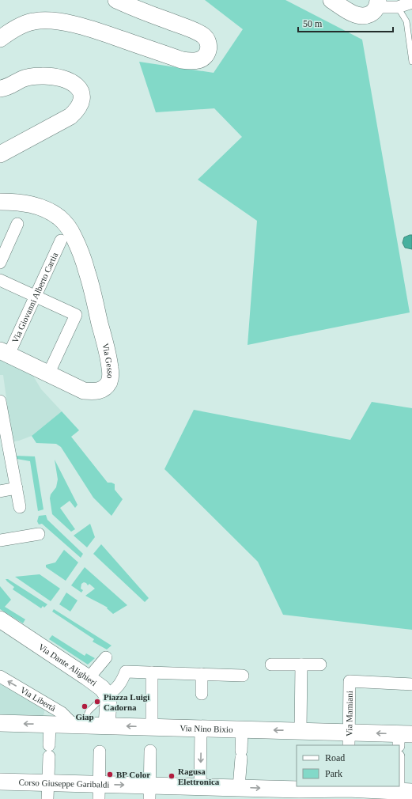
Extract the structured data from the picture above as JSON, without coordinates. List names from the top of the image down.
{
  "streets": {
    "street": [
      "Via Giovanni Alberto Cartia",
      "Via Gesso",
      "Via Dante Alighieri",
      "Via Libertà",
      "Via Mamiani",
      "Via Nino Bixio",
      "Corso Giuseppe Garibaldi"
    ]
  },
  "crossings": [
    ["Via Giovanni Alberto Cartia", "Via Gesso"],
    ["Via Libertà", "Via Nino Bixio"],
    ["Via Mamiani", "Via Nino Bixio"]
  ],
  "one_way": ["Via Libertà", "Via Nino Bixio"],
  "places": [
    "Piazza Luigi Cadorna",
    "Giap",
    "BP Color",
    "Ragusa Elettronica"
  ],
  "legend": ["Road", "Park"],
  "scale_bar": "50 m"
}
